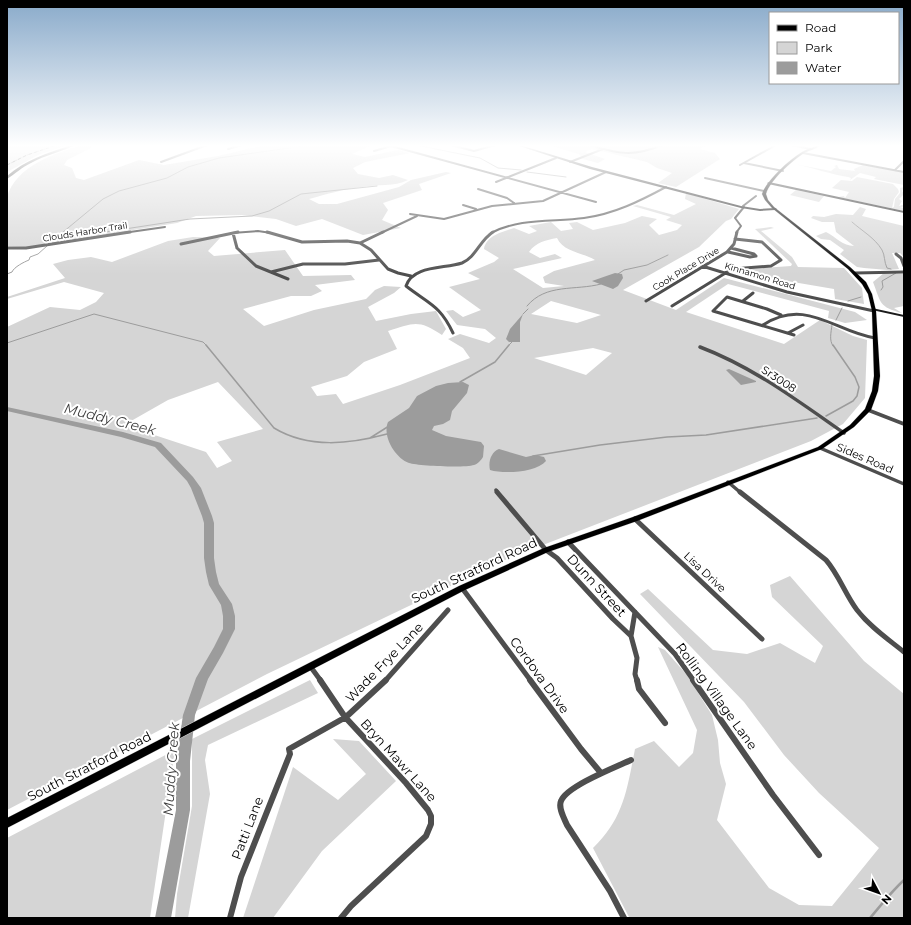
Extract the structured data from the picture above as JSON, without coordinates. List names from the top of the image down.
{
  "streets": {
    "main road": ["Kinnamon Road", "South Stratford Road"],
    "street": [
      "Clouds Harbor Trail",
      "Cook Place Drive",
      "Sr3008",
      "Sides Road",
      "Lisa Drive",
      "Dunn Street",
      "Wade Frye Lane",
      "Cordova Drive",
      "Rolling Village Lane",
      "Bryn Mawr Lane",
      "Patti Lane"
    ]
  },
  "crossings": [
    ["Cook Place Drive", "Kinnamon Road"],
    ["Kinnamon Road", "South Stratford Road"],
    ["Sr3008", "South Stratford Road"],
    ["Sides Road", "South Stratford Road"],
    ["South Stratford Road", "Lisa Drive"],
    ["South Stratford Road", "Dunn Street"],
    ["South Stratford Road", "Cordova Drive"],
    ["South Stratford Road", "Rolling Village Lane"],
    ["South Stratford Road", "Bryn Mawr Lane"],
    ["Wade Frye Lane", "Bryn Mawr Lane"],
    ["Wade Frye Lane", "Patti Lane"]
  ],
  "water": ["Muddy Creek"],
  "legend": ["Road", "Park", "Water"],
  "north": "bottom right"
}
